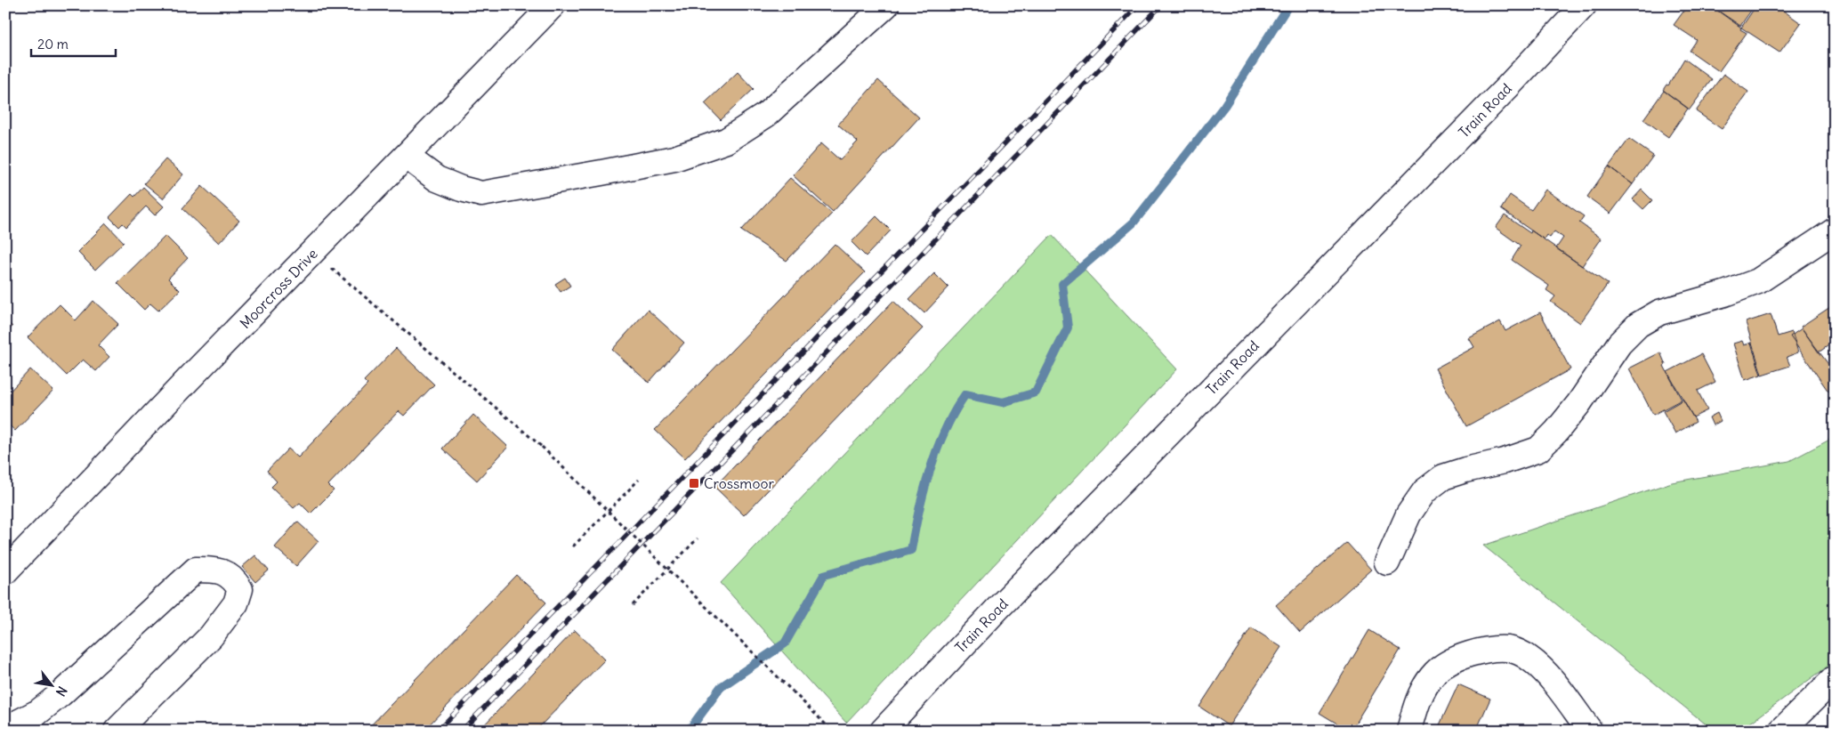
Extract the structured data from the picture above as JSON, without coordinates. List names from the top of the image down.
{
  "streets": {
    "street": ["Train Road", "Moorcross Drive"]
  },
  "places": {
    "transit": ["Crossmoor"]
  },
  "scale_bar": "20 m",
  "north": "bottom right"
}
